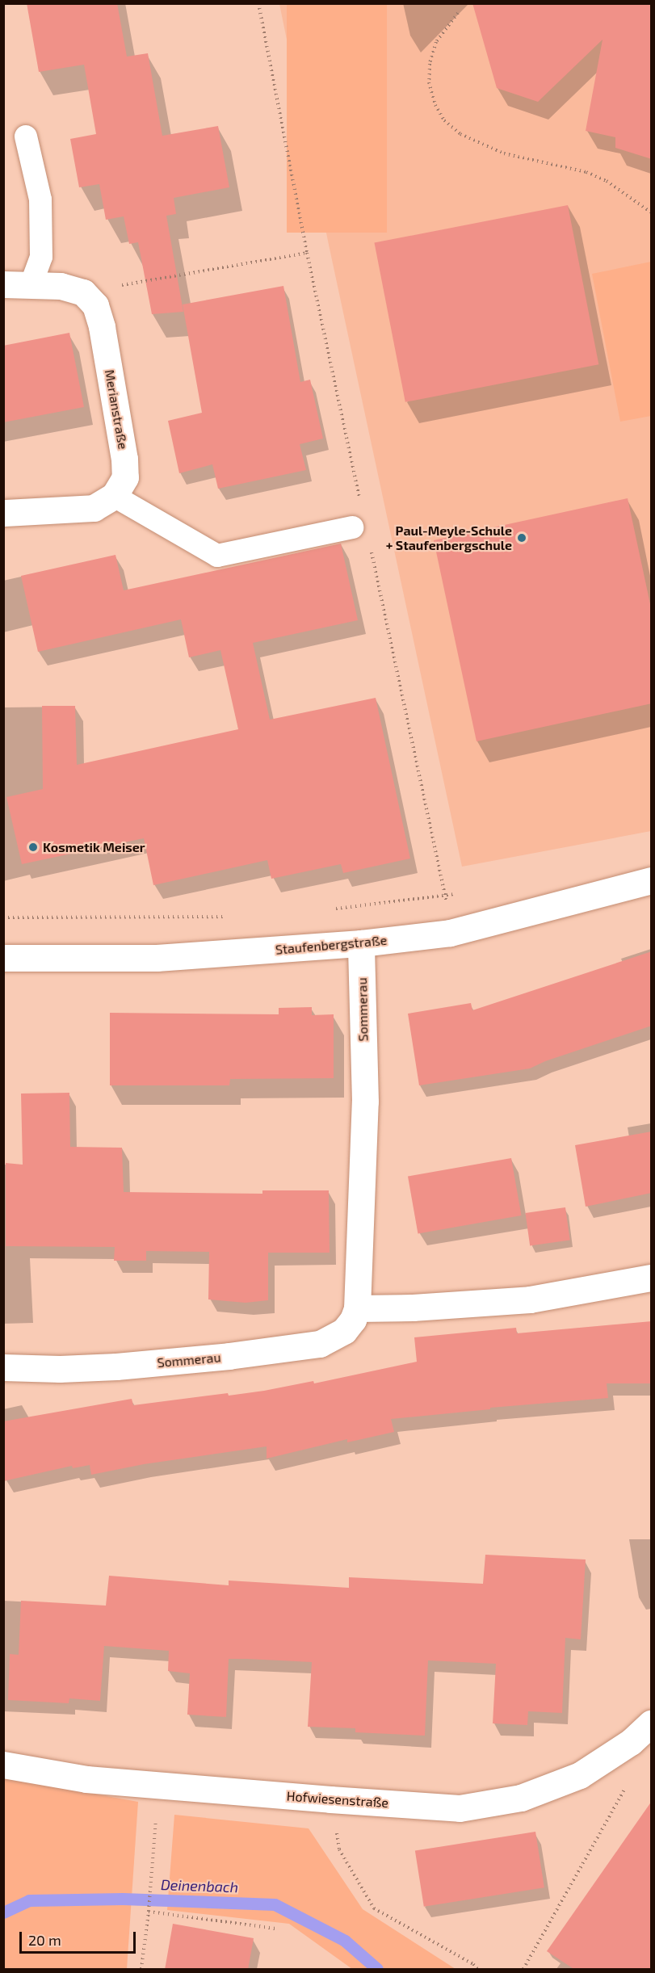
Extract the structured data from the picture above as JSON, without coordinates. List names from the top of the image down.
{
  "streets": {
    "street": [
      "Merianstraße",
      "Staufenbergstraße",
      "Sommerau",
      "Hofwiesenstraße"
    ]
  },
  "crossings": [
    ["Staufenbergstraße", "Sommerau"]
  ],
  "water": ["Deinenbach"],
  "places": ["Paul-Meyle-Schule + Staufenbergschule", "Kosmetik Meiser"],
  "scale_bar": "20 m"
}
